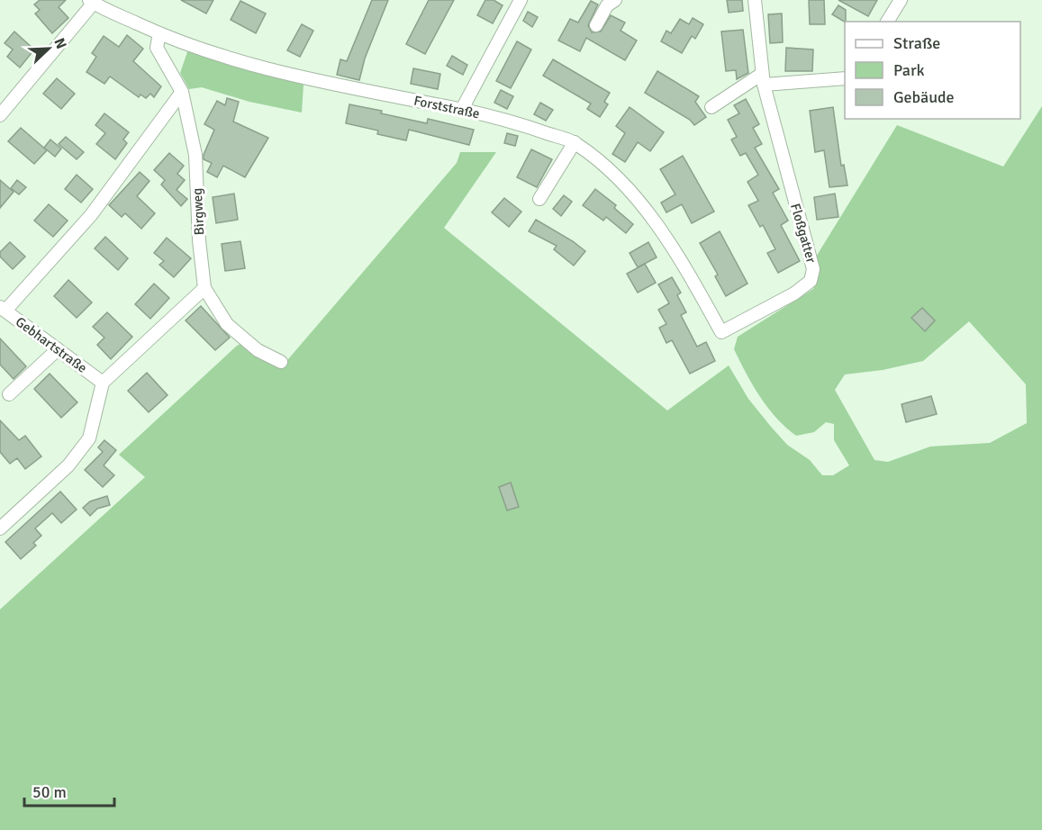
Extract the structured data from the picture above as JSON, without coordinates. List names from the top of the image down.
{
  "streets": {
    "street": [
      "Forststraße",
      "Birgweg",
      "Floßgatter",
      "Gebhartstraße"
    ]
  },
  "crossings": [
    ["Forststraße", "Birgweg"],
    ["Forststraße", "Floßgatter"]
  ],
  "legend": ["Straße", "Park", "Gebäude"],
  "scale_bar": "50 m",
  "north": "top right"
}
